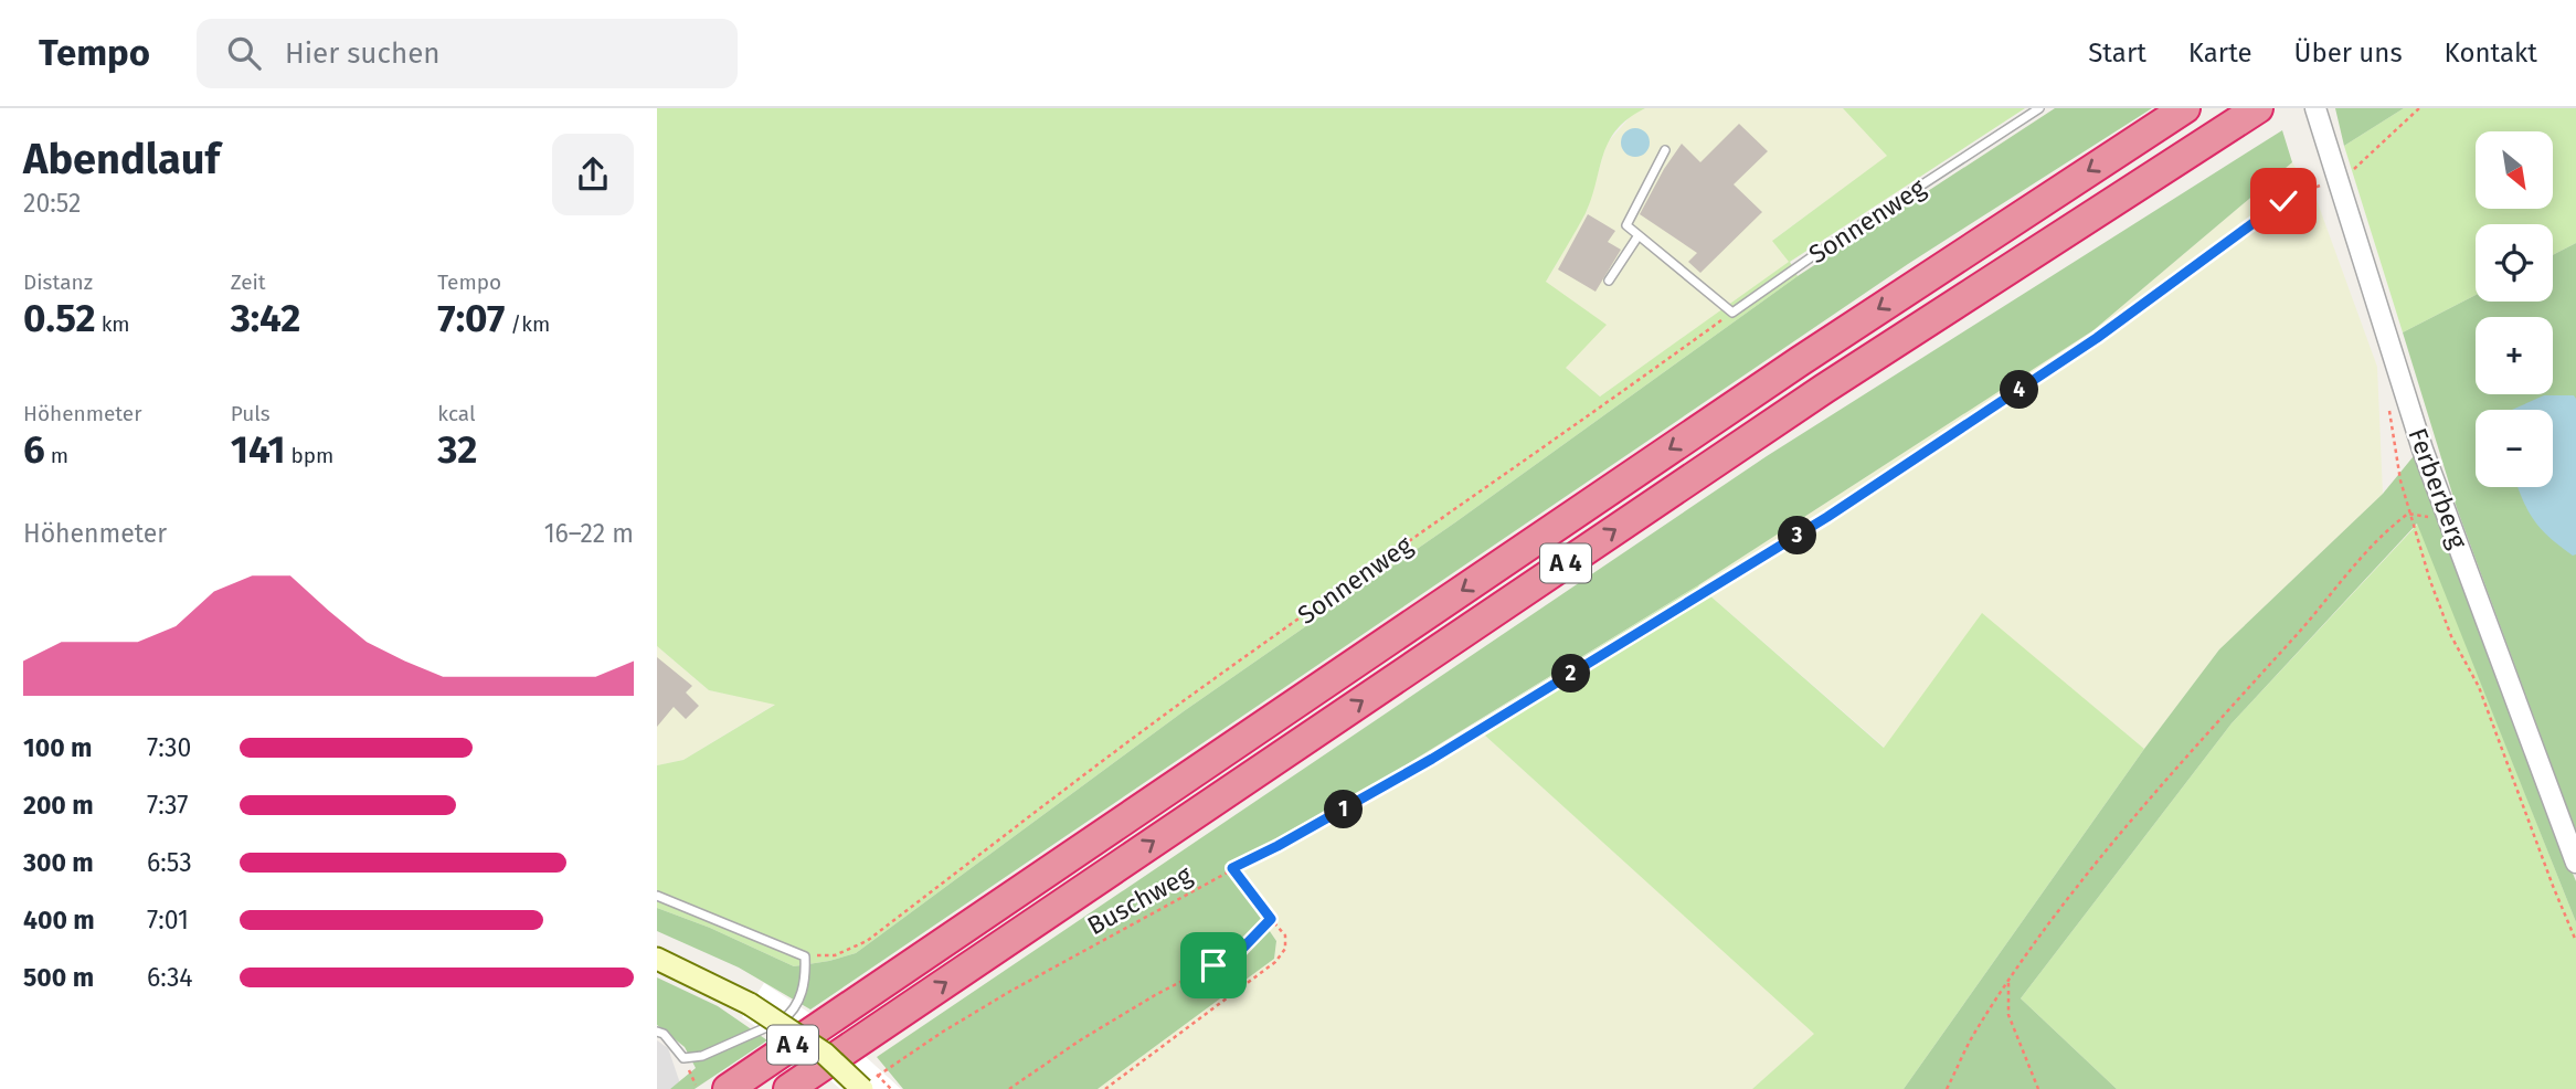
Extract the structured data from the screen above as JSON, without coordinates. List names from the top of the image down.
{
  "streets": {
    "highway": ["A 4"],
    "street": ["Ferberberg"],
    "lane": ["Sonnenweg"],
    "path": ["Buschweg"]
  },
  "crossings": [
    ["Ferberberg", "Buschweg"]
  ],
  "north": "bottom right",
  "page": {
    "header": "Tempo",
    "search": "Hier suchen",
    "nav": [
      "Start",
      "Karte",
      "Über uns",
      "Kontakt"
    ],
    "heading": ["Abendlauf", "20:52"],
    "map_buttons": ["+", "−"],
    "stats": [
      ["Distanz", "0.52 km"],
      ["Zeit", "3:42"],
      ["Tempo", "7:07 /km"],
      ["Höhenmeter", "6 m"],
      ["Puls", "141 bpm"],
      ["kcal", "32"]
    ],
    "pins": [
      "4",
      "3",
      "2",
      "1"
    ],
    "chart": ["Höhenmeter", "16–22 m"],
    "list": [
      {
        "name": "100 m",
        "note": "7:30"
      },
      {
        "name": "200 m",
        "note": "7:37"
      },
      {
        "name": "300 m",
        "note": "6:53"
      },
      {
        "name": "400 m",
        "note": "7:01"
      },
      {
        "name": "500 m",
        "note": "6:34"
      }
    ]
  }
}
